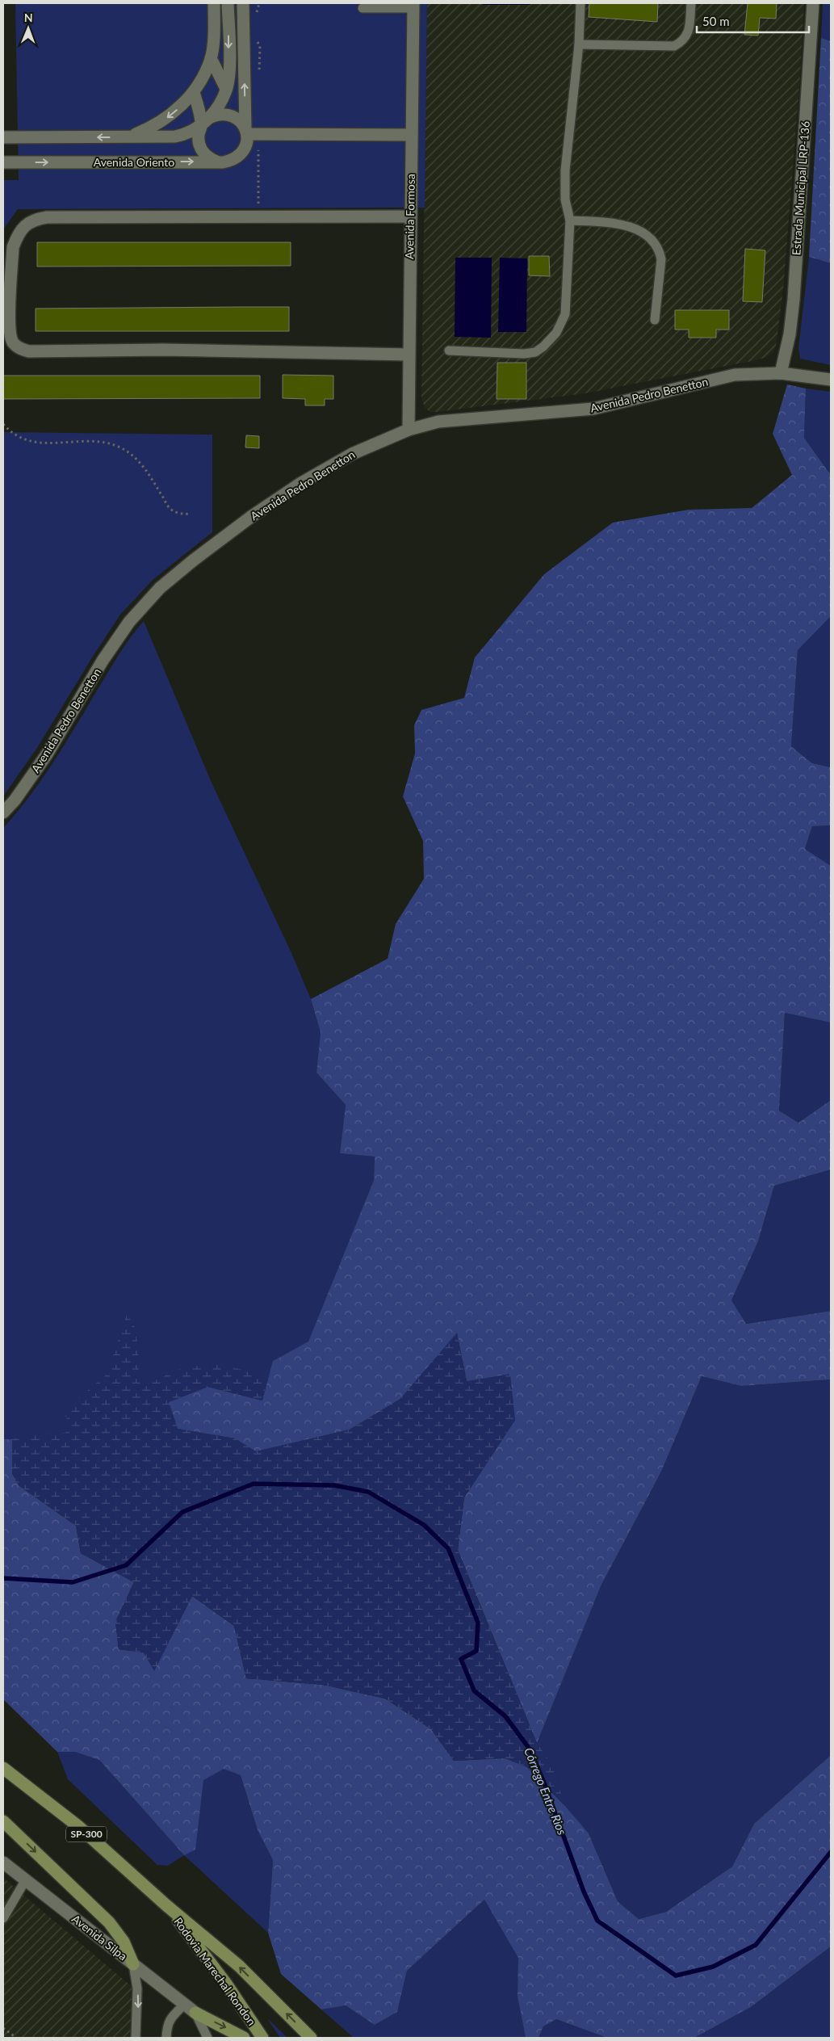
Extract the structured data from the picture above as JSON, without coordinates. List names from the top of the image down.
{
  "streets": {
    "main road": ["SP-300", "Rodovia Marechal Rondon"],
    "street": [
      "Avenida Oriento",
      "Estrada Municipal LRP-136",
      "Avenida Formosa",
      "Avenida Pedro Benetton",
      "Avenida Silpa"
    ]
  },
  "crossings": [
    ["Estrada Municipal LRP-136", "Avenida Pedro Benetton"],
    ["Avenida Formosa", "Avenida Pedro Benetton"]
  ],
  "water": ["Córrego Entre Rios"],
  "scale_bar": "50 m",
  "north": "top"
}
